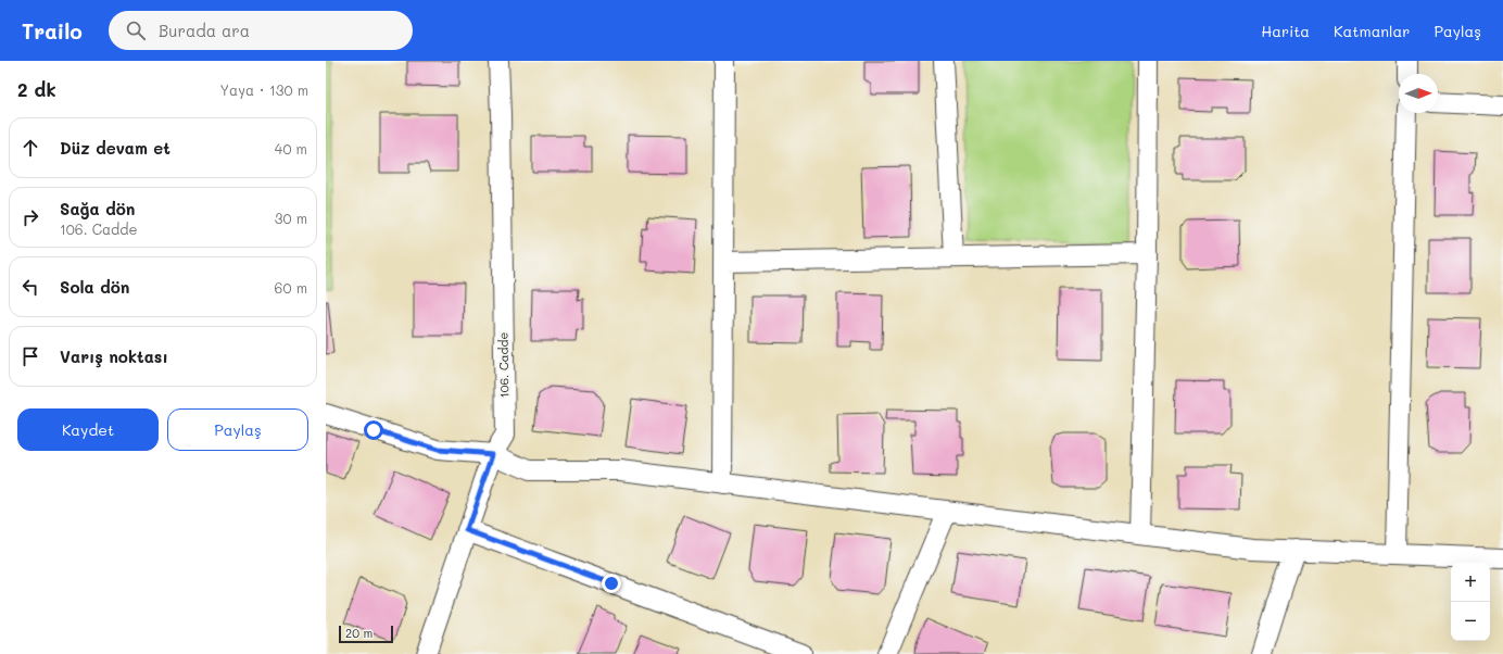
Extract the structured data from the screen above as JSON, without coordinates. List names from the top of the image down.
{
  "streets": {
    "street": ["106. Cadde"]
  },
  "scale_bar": "20 m",
  "north": "right",
  "page": {
    "header": "Trailo",
    "search": "Burada ara",
    "nav": ["Harita", "Katmanlar", "Paylaş"],
    "heading": ["2 dk", "Yaya · 130 m"],
    "list": [
      ["Düz devam et", "40 m"],
      ["Sağa dön", "106. Cadde", "30 m"],
      ["Sola dön", "60 m"],
      "Varış noktası"
    ],
    "buttons": ["Kaydet", "Paylaş"],
    "map_buttons": ["+", "−"],
    "scale": "20 m"
  }
}
